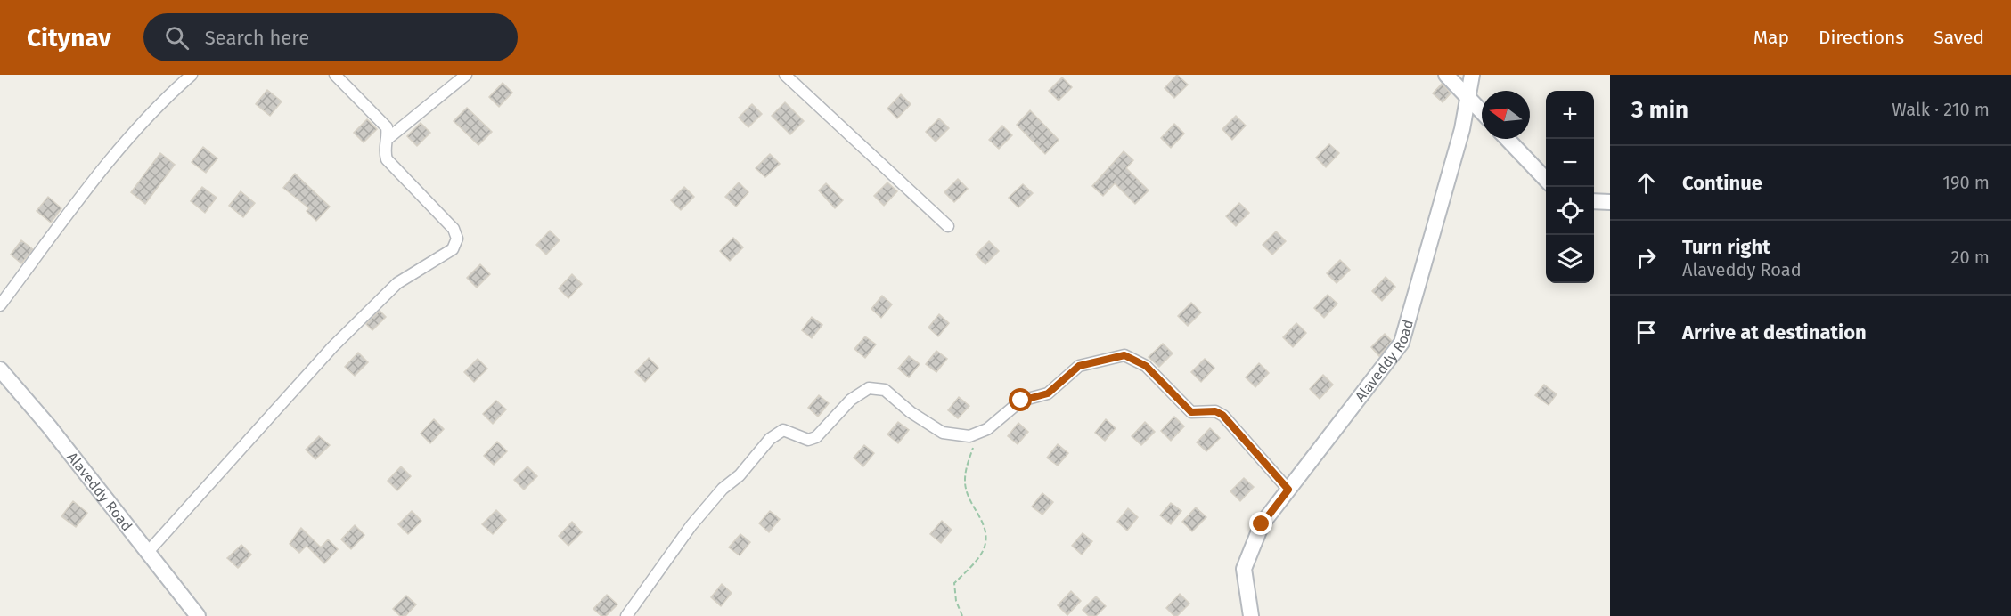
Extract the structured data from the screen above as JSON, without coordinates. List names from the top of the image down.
{
  "streets": {
    "street": ["Alaveddy Road"]
  },
  "north": "left",
  "page": {
    "header": "Citynav",
    "search": "Search here",
    "nav": ["Map", "Directions", "Saved"],
    "heading": ["3 min", "Walk · 210 m"],
    "map_buttons": ["+", "−"],
    "list": [
      ["Continue", "190 m"],
      ["Turn right", "Alaveddy Road", "20 m"],
      "Arrive at destination"
    ]
  }
}
